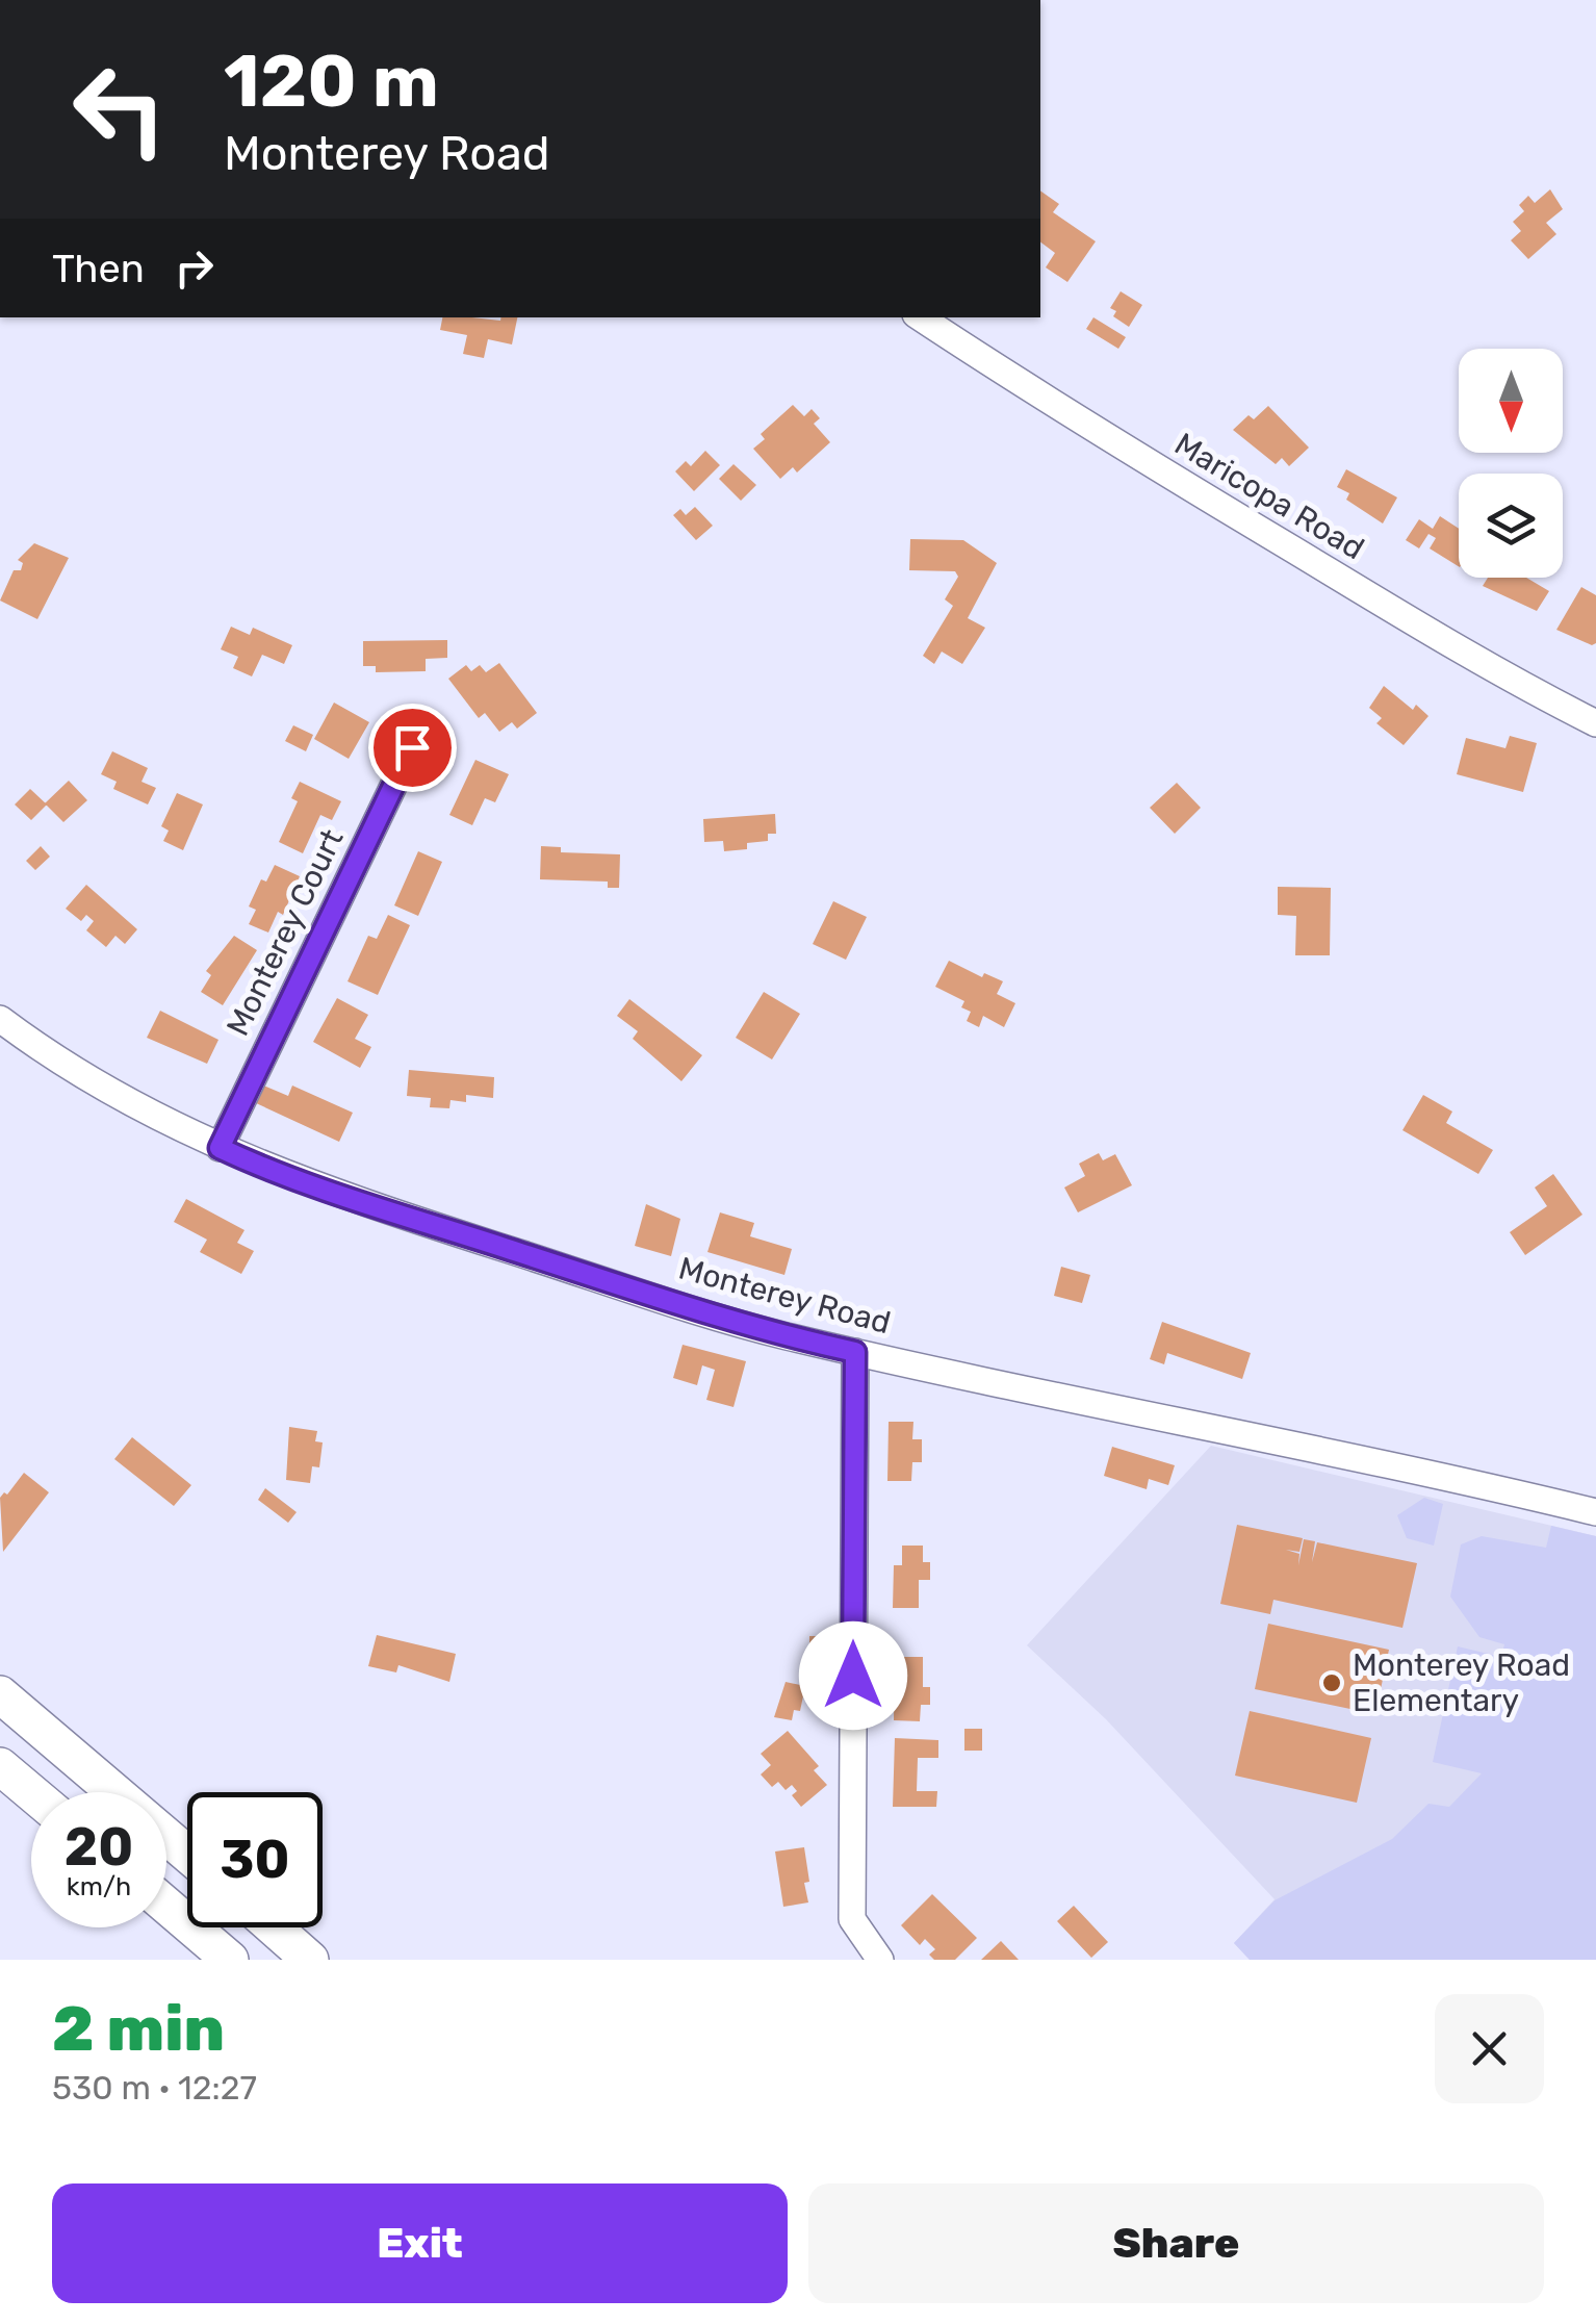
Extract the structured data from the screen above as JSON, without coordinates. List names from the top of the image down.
{
  "streets": {
    "street": ["Maricopa Road", "Monterey Court", "Monterey Road"]
  },
  "crossings": [
    ["Monterey Court", "Monterey Road"]
  ],
  "places": ["Monterey Road Elementary"],
  "north": "bottom",
  "page": {
    "turn": ["120 m", "Monterey Road"],
    "then": "Then",
    "speed": "20 km/h",
    "limit": "30",
    "heading": ["2 min", "530 m · 12:27"],
    "buttons": ["Exit", "Share"]
  }
}
